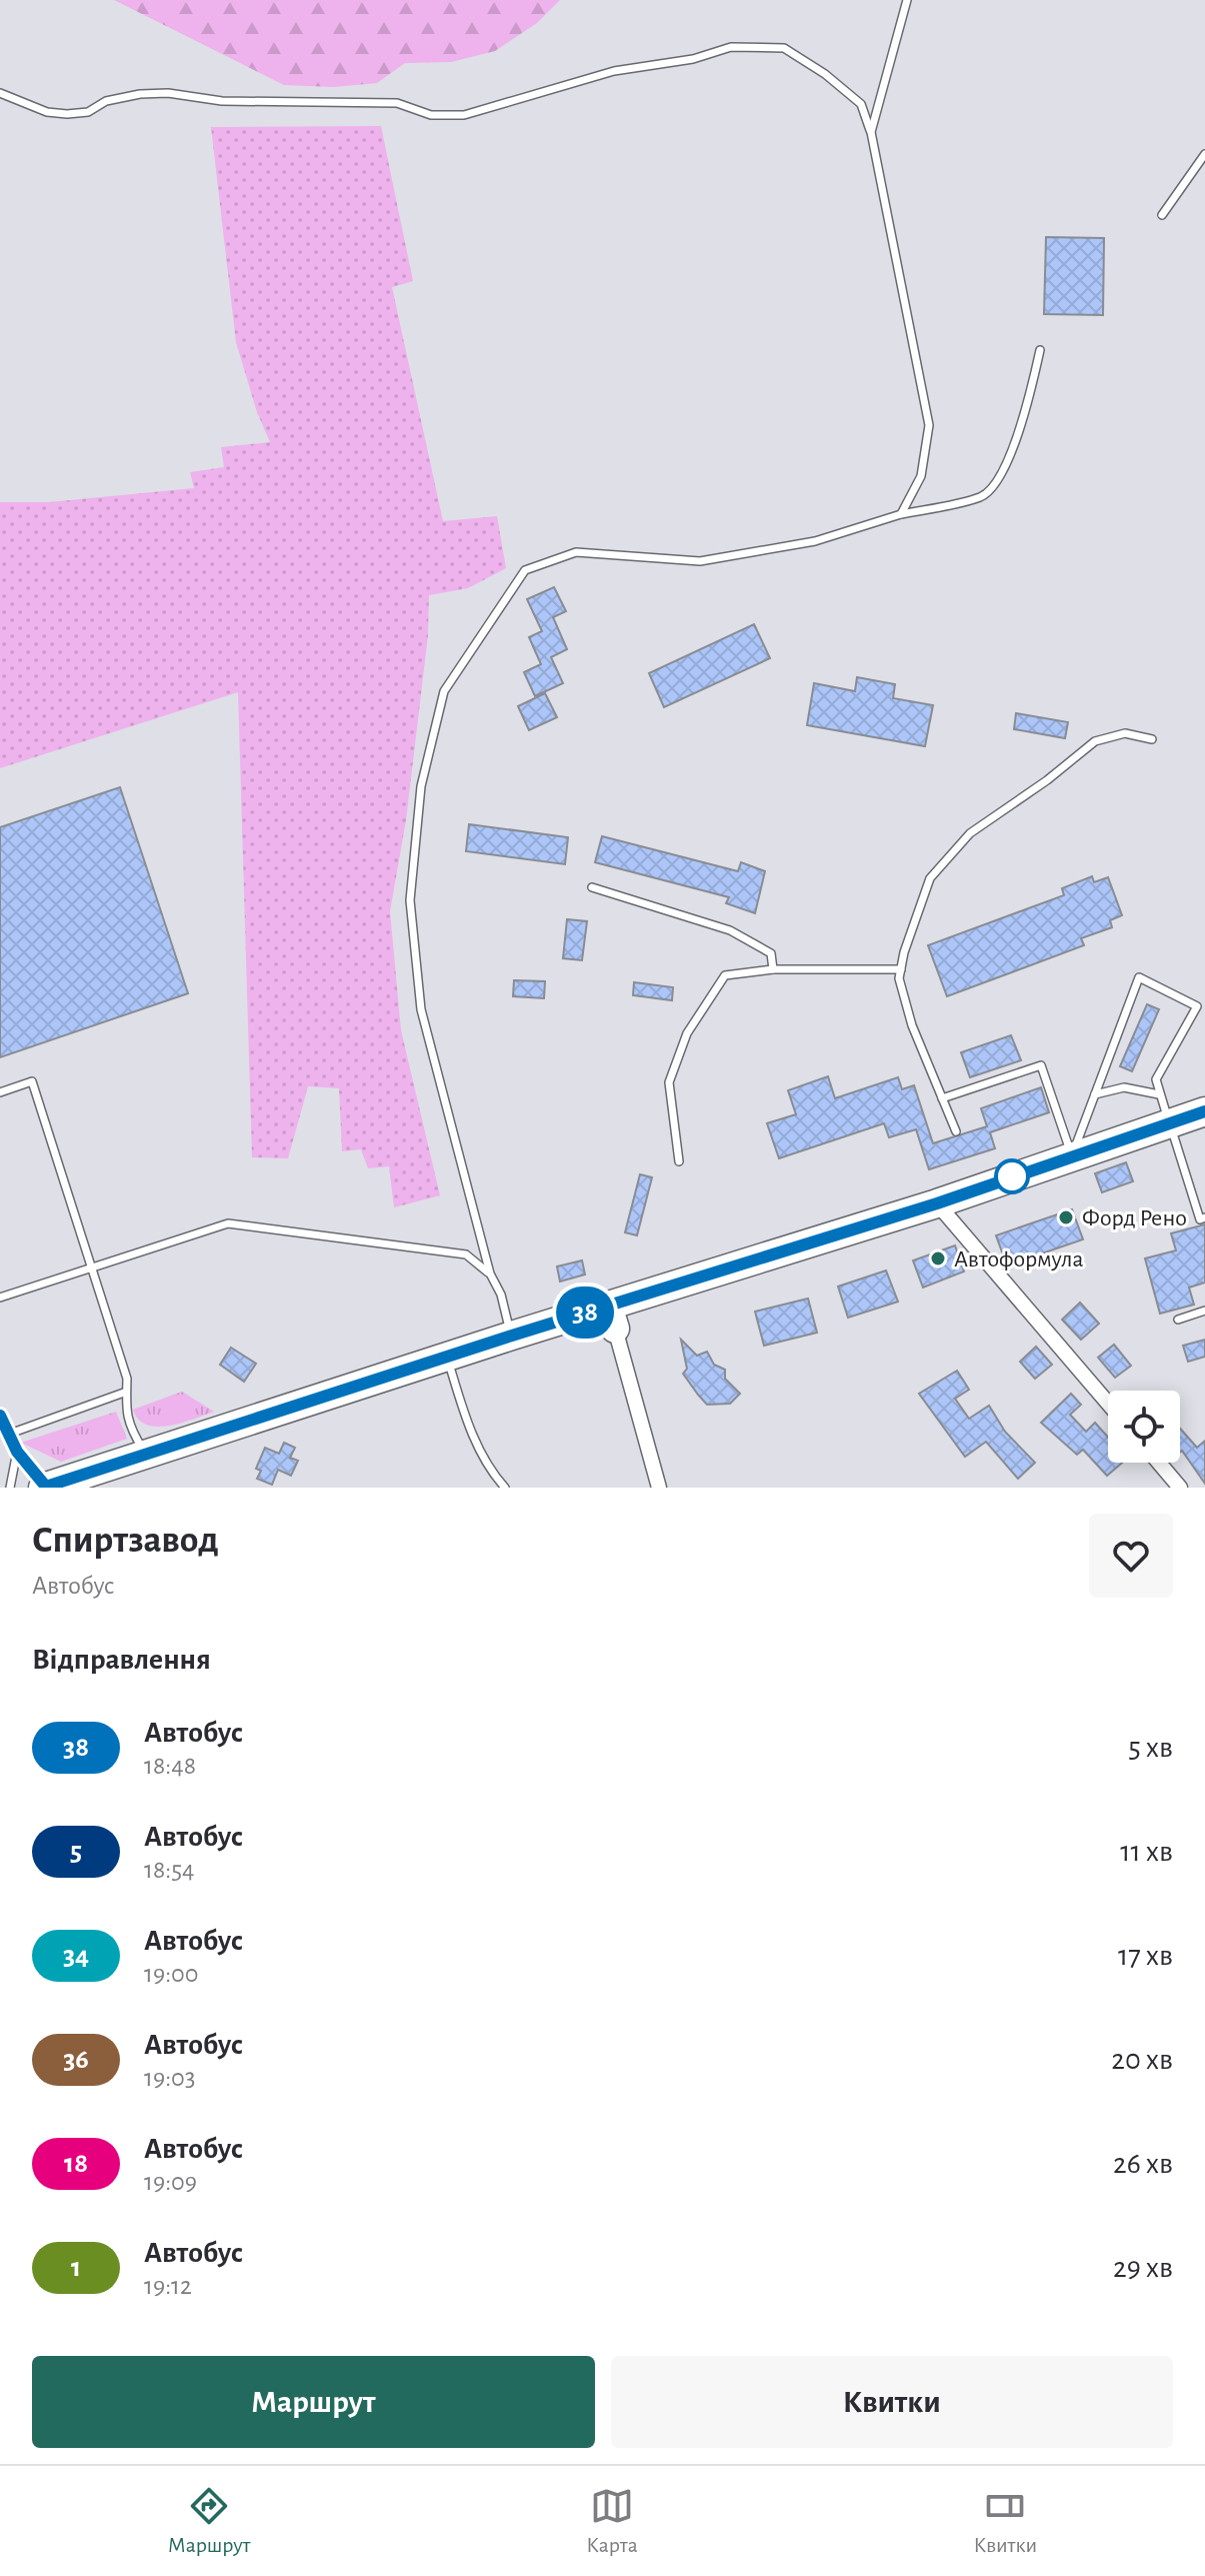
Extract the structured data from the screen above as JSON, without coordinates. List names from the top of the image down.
{
  "places": ["Форд Рено", "Автоформула"],
  "lines": ["bus line 38"],
  "page": {
    "on_map": "38",
    "heading": [
      ["Спиртзавод", "Автобус"],
      "Відправлення"
    ],
    "list": [
      {
        "mark": "38",
        "name": "Автобус",
        "note": "18:48",
        "value": "5 хв"
      },
      {
        "mark": "5",
        "name": "Автобус",
        "note": "18:54",
        "value": "11 хв"
      },
      {
        "mark": "34",
        "name": "Автобус",
        "note": "19:00",
        "value": "17 хв"
      },
      {
        "mark": "36",
        "name": "Автобус",
        "note": "19:03",
        "value": "20 хв"
      },
      {
        "mark": "18",
        "name": "Автобус",
        "note": "19:09",
        "value": "26 хв"
      },
      {
        "mark": "1",
        "name": "Автобус",
        "note": "19:12",
        "value": "29 хв"
      }
    ],
    "buttons": ["Маршрут", "Квитки"],
    "tabs": ["Маршрут", "Карта", "Квитки"]
  }
}
